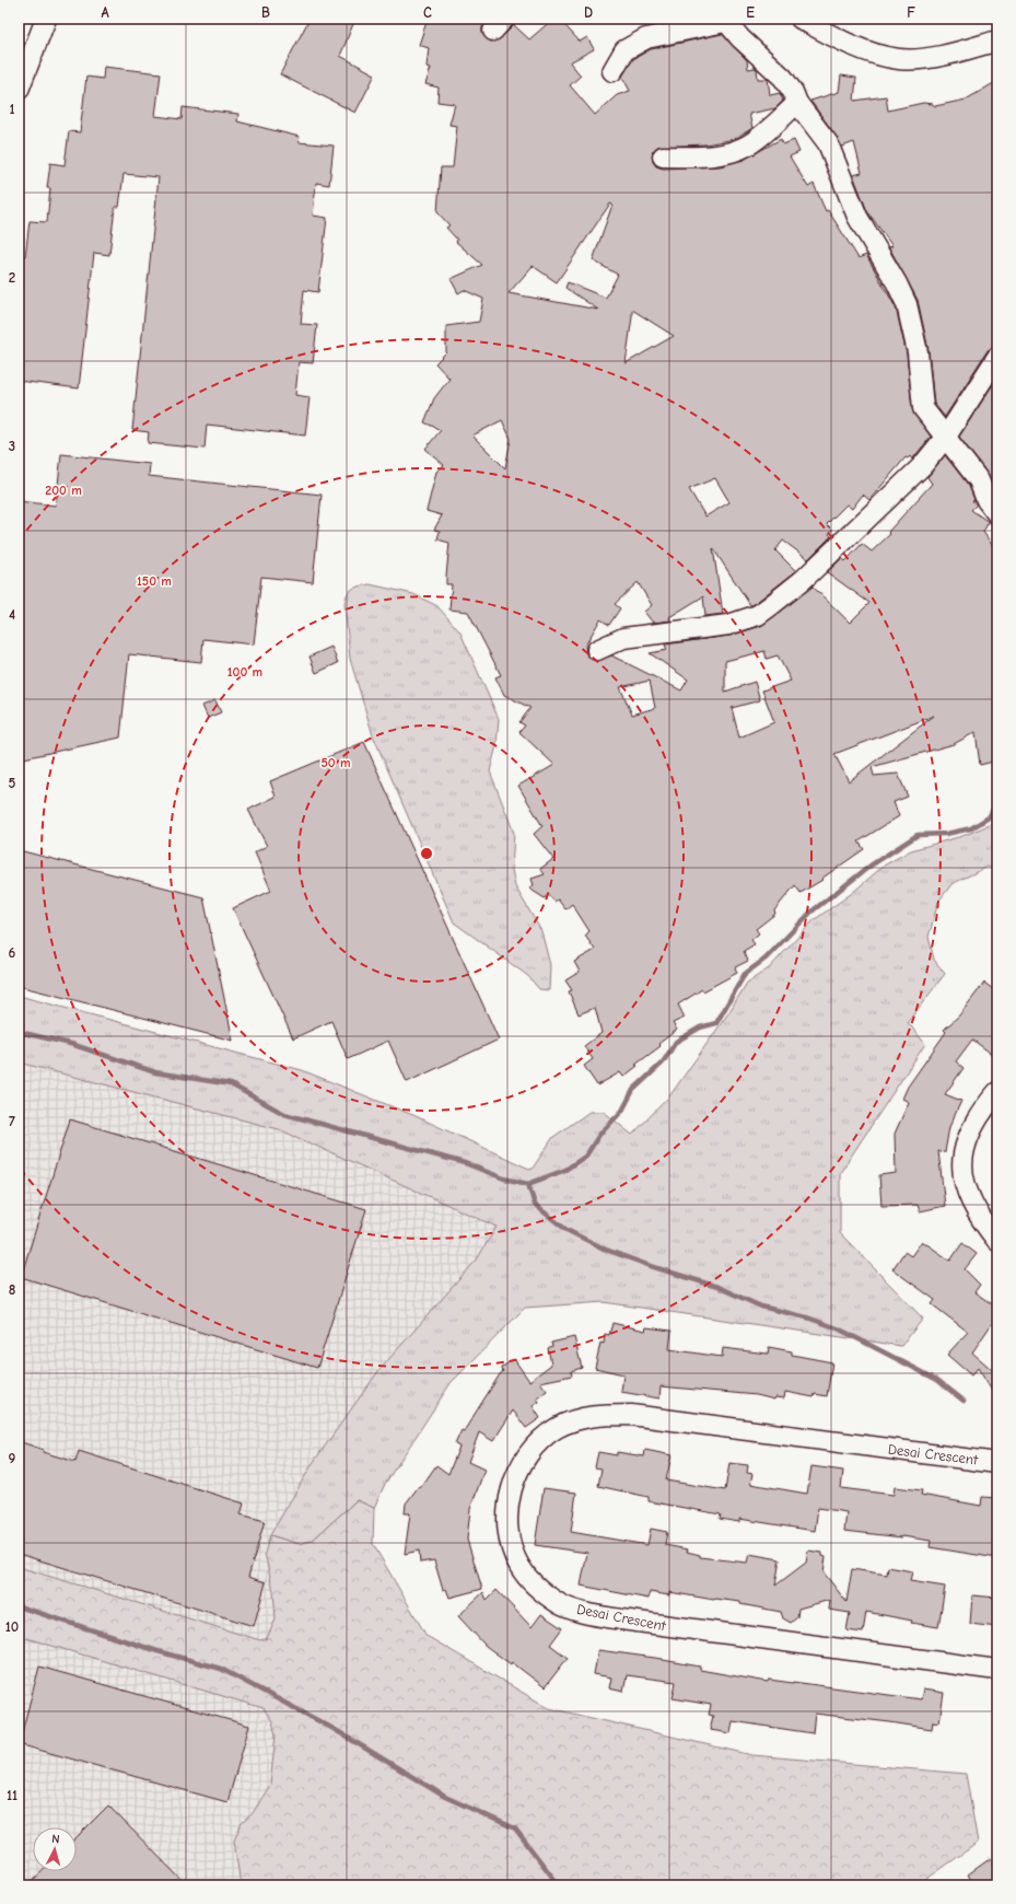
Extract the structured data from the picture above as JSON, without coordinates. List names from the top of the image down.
{
  "streets": {
    "street": ["Desai Crescent"]
  },
  "north": "top",
  "grid": {
    "columns": [
      "A",
      "B",
      "C",
      "D",
      "E",
      "F"
    ],
    "rows": [
      "1",
      "2",
      "3",
      "4",
      "5",
      "6",
      "7",
      "8",
      "9",
      "10",
      "11"
    ]
  },
  "rings": [
    "200 m",
    "150 m",
    "100 m",
    "50 m"
  ]
}
